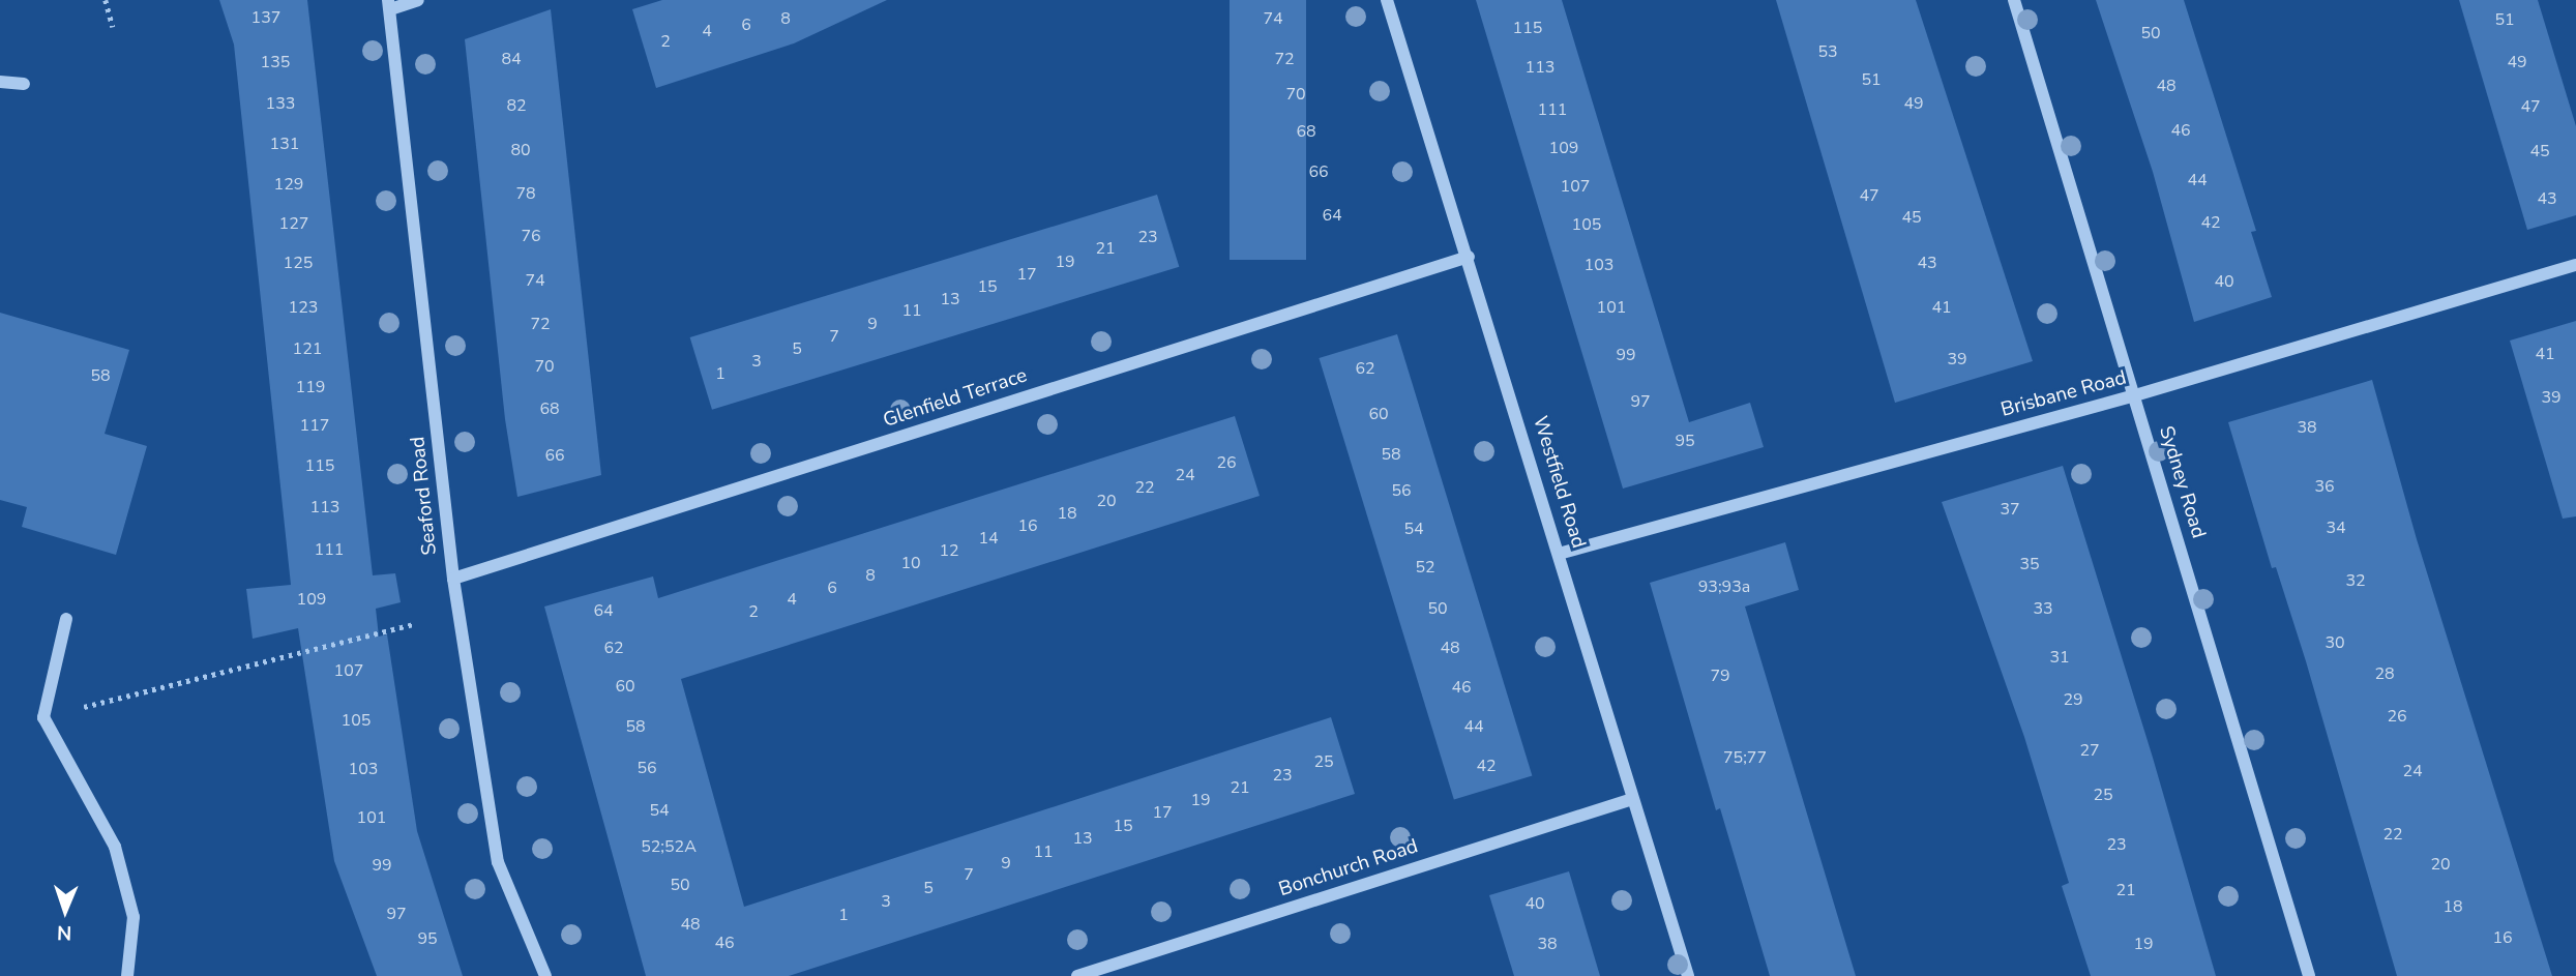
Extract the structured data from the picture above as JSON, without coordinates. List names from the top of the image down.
{
  "streets": {
    "street": [
      "Brisbane Road",
      "Glenfield Terrace",
      "Westfield Road",
      "Sydney Road",
      "Seaford Road",
      "Bonchurch Road"
    ]
  },
  "crossings": [
    ["Brisbane Road", "Westfield Road"],
    ["Brisbane Road", "Sydney Road"],
    ["Glenfield Terrace", "Westfield Road"],
    ["Glenfield Terrace", "Seaford Road"],
    ["Westfield Road", "Bonchurch Road"]
  ],
  "house_numbers": [
    "137",
    "8",
    "74",
    "51",
    "6",
    "115",
    "4",
    "50",
    "2",
    "53",
    "84",
    "72",
    "135",
    "49",
    "113",
    "51",
    "48",
    "70",
    "133",
    "49",
    "82",
    "47",
    "111",
    "46",
    "68",
    "131",
    "109",
    "80",
    "45",
    "66",
    "44",
    "129",
    "107",
    "78",
    "47",
    "43",
    "64",
    "45",
    "42",
    "127",
    "105",
    "76",
    "23",
    "21",
    "19",
    "125",
    "43",
    "103",
    "17",
    "74",
    "40",
    "15",
    "13",
    "123",
    "101",
    "41",
    "11",
    "72",
    "9",
    "7",
    "121",
    "5",
    "41",
    "99",
    "39",
    "3",
    "70",
    "62",
    "1",
    "58",
    "119",
    "39",
    "97",
    "68",
    "60",
    "117",
    "38",
    "95",
    "58",
    "66",
    "26",
    "115",
    "24",
    "36",
    "22",
    "56",
    "20",
    "113",
    "37",
    "18",
    "16",
    "34",
    "54",
    "14",
    "111",
    "12",
    "10",
    "35",
    "52",
    "8",
    "32",
    "93;93a",
    "6",
    "109",
    "4",
    "50",
    "33",
    "64",
    "2",
    "30",
    "62",
    "48",
    "31",
    "107",
    "28",
    "79",
    "60",
    "46",
    "29",
    "26",
    "105",
    "58",
    "44",
    "27",
    "75;77",
    "25",
    "42",
    "56",
    "103",
    "24",
    "23",
    "21",
    "25",
    "19",
    "54",
    "17",
    "101",
    "15",
    "22",
    "13",
    "23",
    "52;52A",
    "11",
    "9",
    "20",
    "99",
    "7",
    "50",
    "5",
    "21",
    "3",
    "40",
    "18",
    "97",
    "1",
    "48",
    "16",
    "95",
    "46",
    "38",
    "19"
  ],
  "north": "bottom"
}
